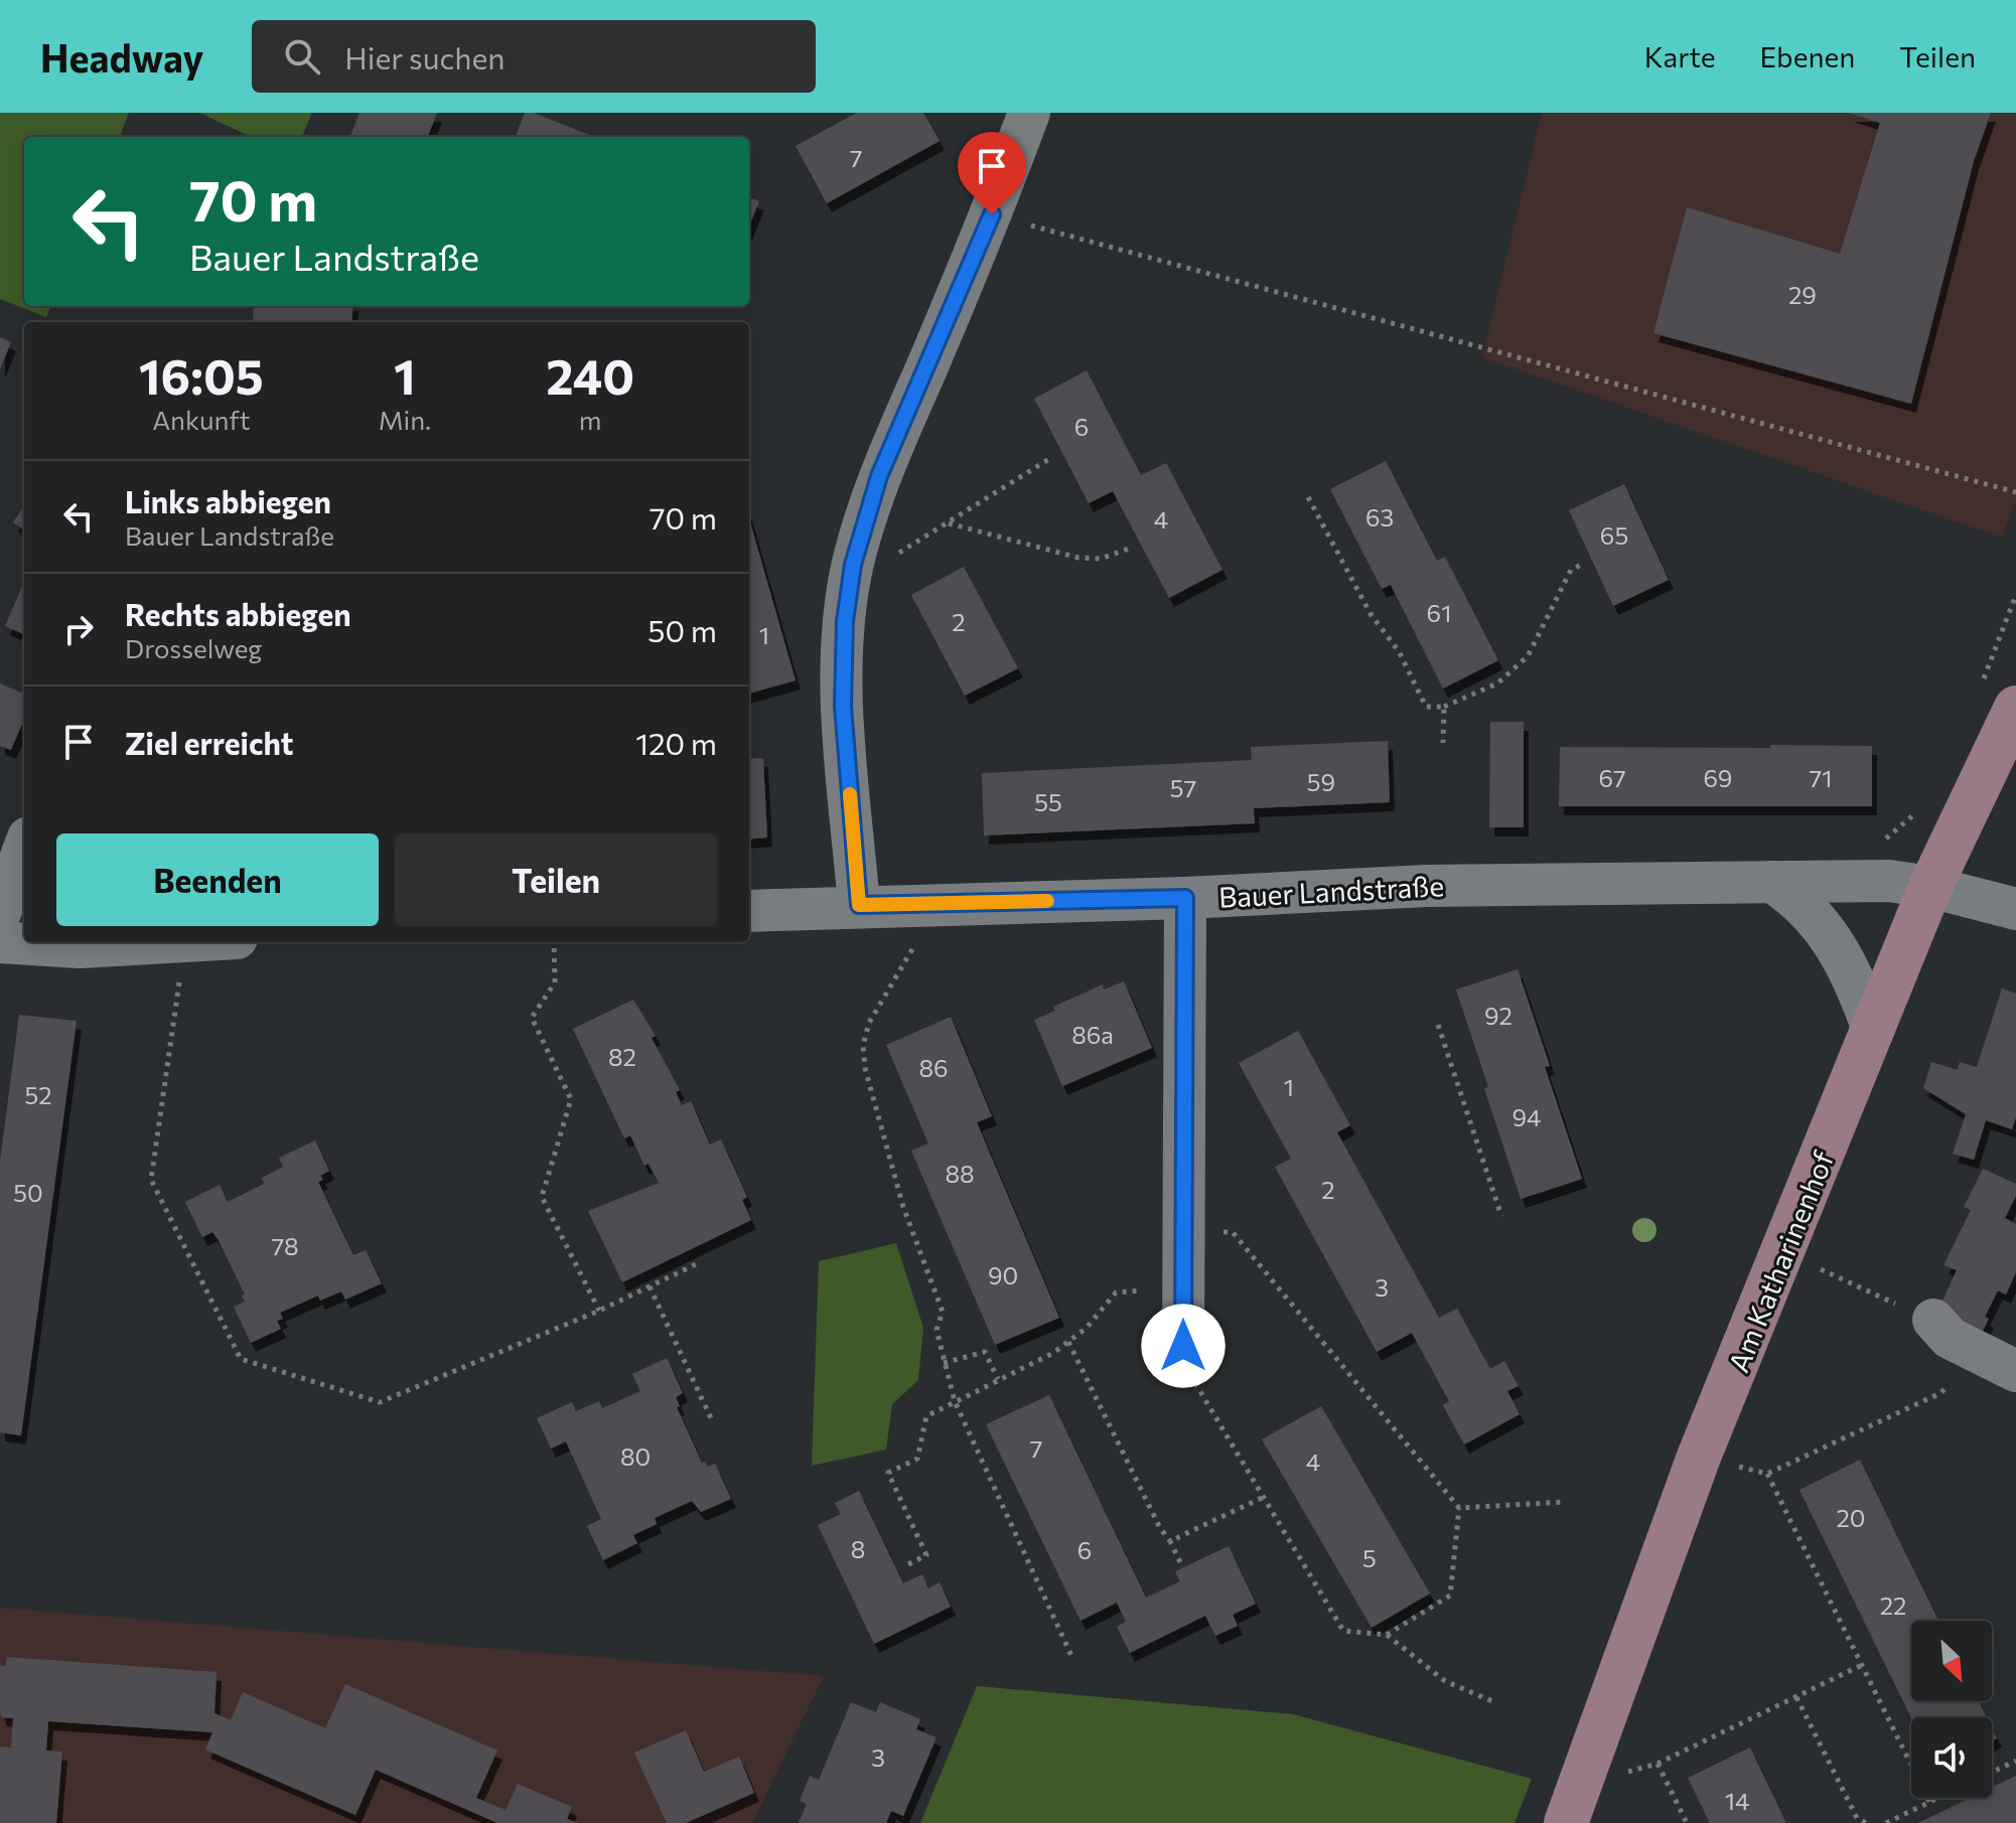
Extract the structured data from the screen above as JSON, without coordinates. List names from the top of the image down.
{
  "streets": {
    "street": ["Bauer Landstraße", "Am Katharinenhof"]
  },
  "crossings": [
    ["Bauer Landstraße", "Am Katharinenhof"]
  ],
  "house_numbers": [
    "7",
    "29",
    "6",
    "63",
    "4",
    "65",
    "61",
    "2",
    "1",
    "67",
    "69",
    "71",
    "59",
    "57",
    "55",
    "92",
    "86a",
    "82",
    "86",
    "1",
    "52",
    "94",
    "88",
    "2",
    "50",
    "78",
    "90",
    "3",
    "7",
    "80",
    "4",
    "20",
    "8",
    "6",
    "5",
    "22",
    "3",
    "14"
  ],
  "north": "bottom right",
  "page": {
    "header": "Headway",
    "search": "Hier suchen",
    "nav": ["Karte", "Ebenen", "Teilen"],
    "turn": ["70 m", "Bauer Landstraße"],
    "eta": [
      "16:05",
      "Ankunft",
      "1",
      "Min.",
      "240",
      "m"
    ],
    "list": [
      {
        "name": "Links abbiegen",
        "note": "Bauer Landstraße",
        "value": "70 m"
      },
      {
        "name": "Rechts abbiegen",
        "note": "Drosselweg",
        "value": "50 m"
      },
      {
        "name": "Ziel erreicht",
        "value": "120 m"
      }
    ],
    "buttons": ["Beenden", "Teilen"]
  }
}
